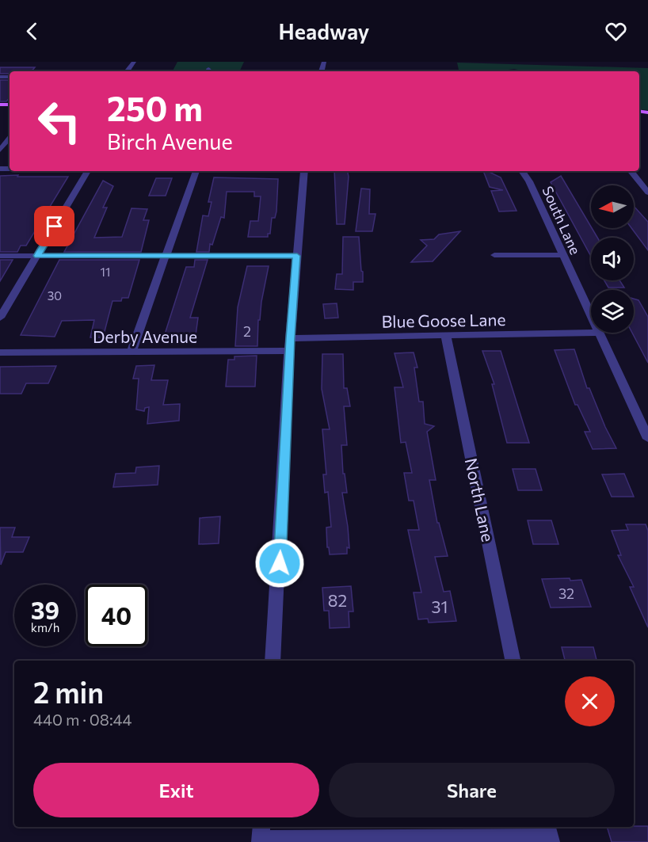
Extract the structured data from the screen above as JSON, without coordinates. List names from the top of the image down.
{
  "streets": {
    "street": [
      "South Lane",
      "Blue Goose Lane",
      "Derby Avenue",
      "North Lane"
    ]
  },
  "crossings": [
    ["South Lane", "Blue Goose Lane"],
    ["Blue Goose Lane", "North Lane"]
  ],
  "house_numbers": [
    "11",
    "30",
    "2",
    "32",
    "82",
    "31"
  ],
  "north": "left",
  "page": {
    "header": "Headway",
    "turn": ["250 m", "Birch Avenue"],
    "speed": "39 km/h",
    "limit": "40",
    "heading": ["2 min", "440 m · 08:44"],
    "buttons": ["Exit", "Share"]
  }
}
